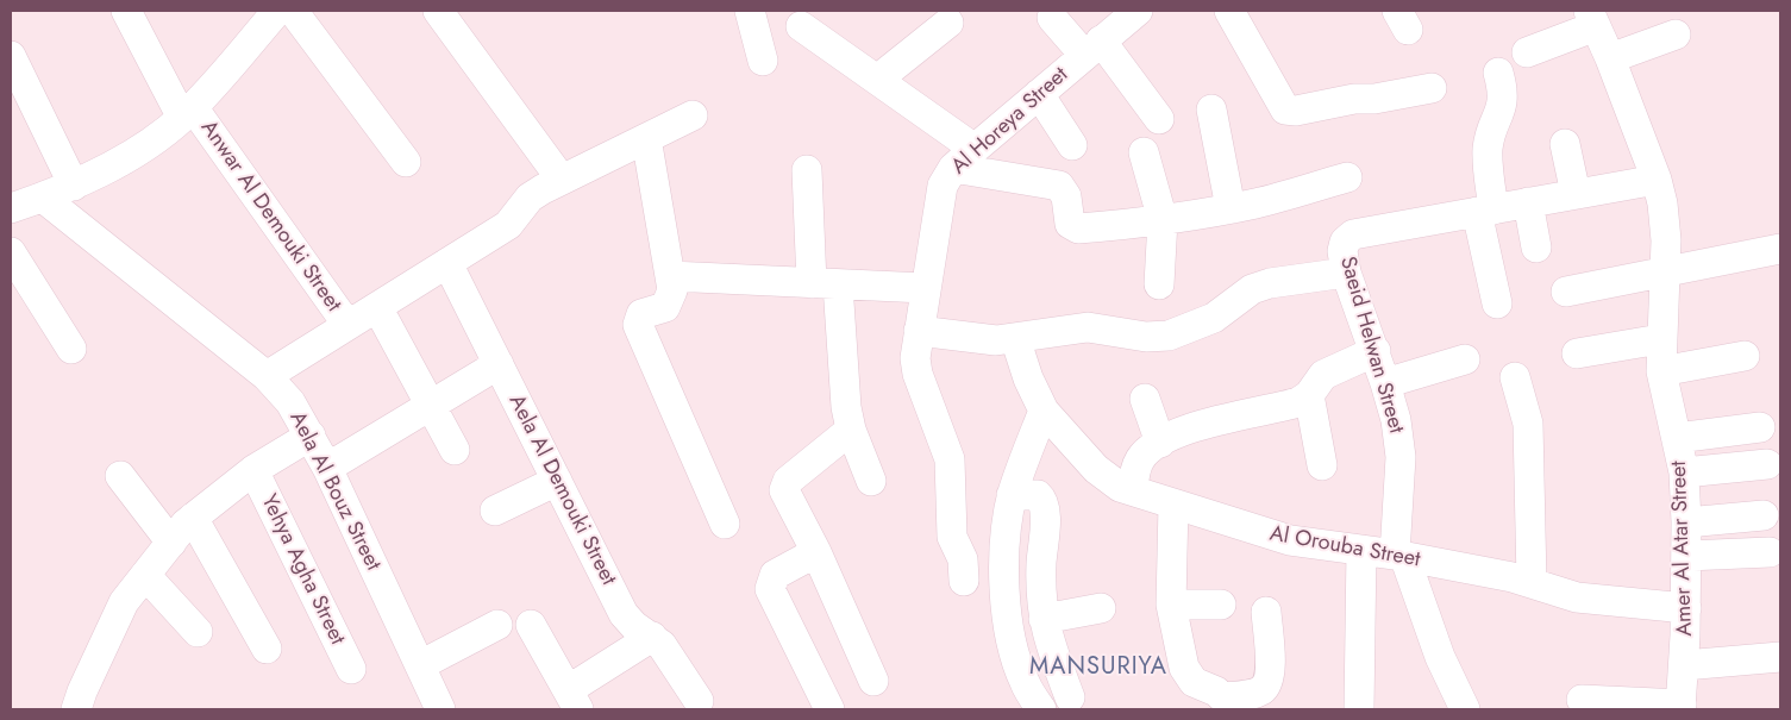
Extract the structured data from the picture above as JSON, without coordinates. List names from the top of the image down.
{
  "streets": {
    "street": [
      "Al Horeya Street",
      "Anwar Al Demouki Street",
      "Saeid Helwan Street",
      "Aela Al Demouki Street",
      "Aela Al Bouz Street",
      "Al Orouba Street",
      "Amer Al Atar Street",
      "Yehya Agha Street"
    ]
  },
  "crossings": [
    ["Saeid Helwan Street", "Al Orouba Street"],
    ["Saeid Helwan Street", "Amer Al Atar Street"],
    ["Al Orouba Street", "Amer Al Atar Street"]
  ],
  "districts": ["MANSURIYA"]
}
